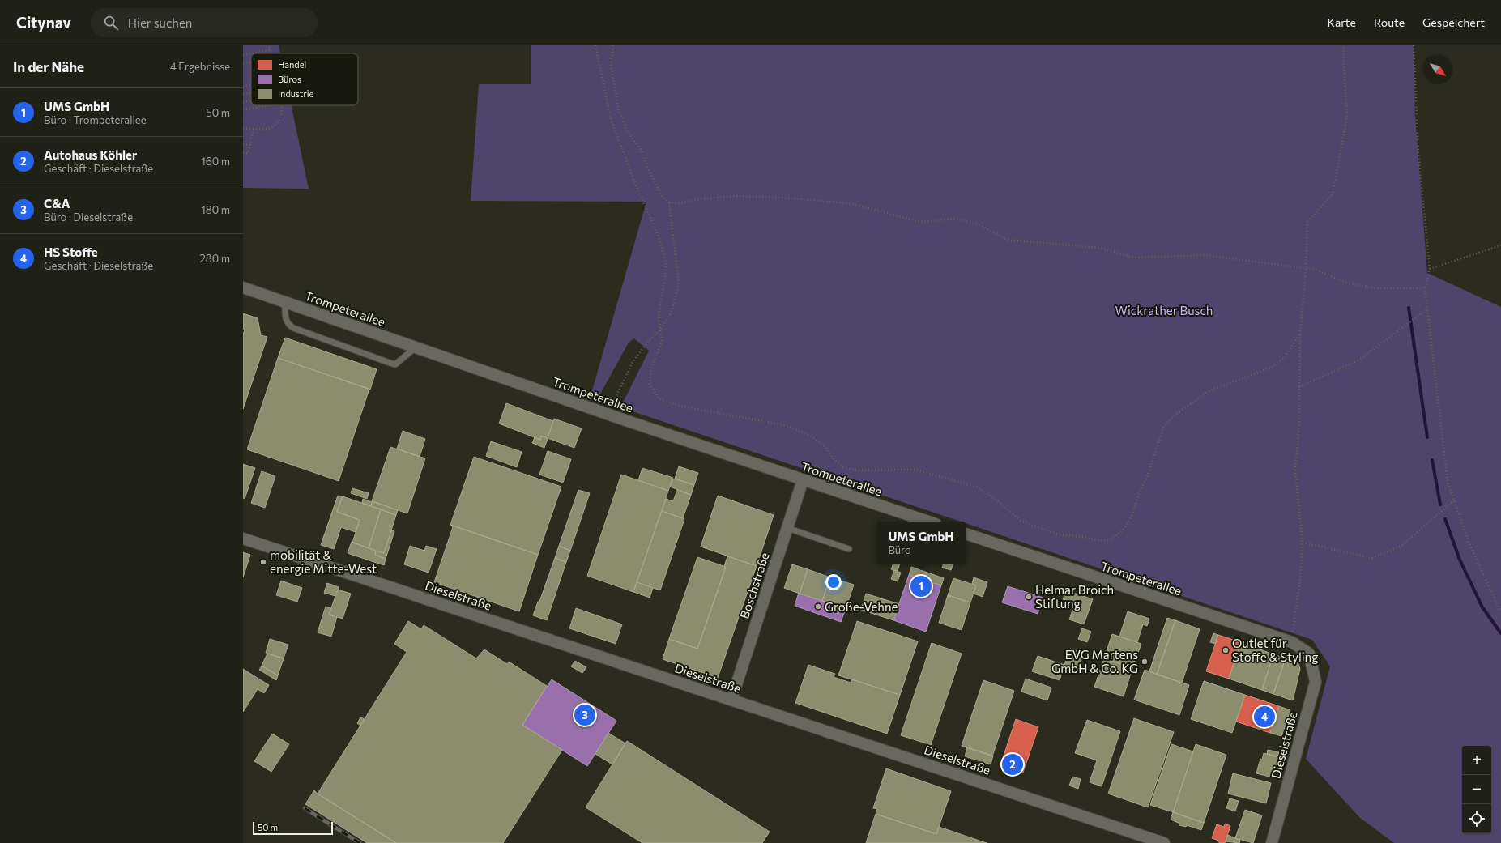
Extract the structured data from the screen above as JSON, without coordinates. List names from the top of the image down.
{
  "streets": {
    "street": ["Trompeterallee", "Boschstraße", "Dieselstraße"]
  },
  "crossings": [
    ["Trompeterallee", "Boschstraße"],
    ["Trompeterallee", "Dieselstraße"],
    ["Boschstraße", "Dieselstraße"]
  ],
  "parks": ["Wickrather Busch"],
  "places": [
    "mobilität & energie Mitte-West",
    "Helmar Broich Stiftung",
    "Große-Vehne",
    "Outlet für Stoffe & Styling",
    "EVG Martens GmbH & Co. KG"
  ],
  "legend": ["Handel", "Büros", "Industrie"],
  "scale_bar": "50 m",
  "north": "bottom right",
  "page": {
    "header": "Citynav",
    "search": "Hier suchen",
    "nav": ["Karte", "Route", "Gespeichert"],
    "heading": ["In der Nähe", "4 Ergebnisse"],
    "list": [
      {
        "mark": "1",
        "name": "UMS GmbH",
        "note": "Büro · Trompeterallee",
        "value": "50 m"
      },
      {
        "mark": "2",
        "name": "Autohaus Köhler",
        "note": "Geschäft · Dieselstraße",
        "value": "160 m"
      },
      {
        "mark": "3",
        "name": "C&A",
        "note": "Büro · Dieselstraße",
        "value": "180 m"
      },
      {
        "mark": "4",
        "name": "HS Stoffe",
        "note": "Geschäft · Dieselstraße",
        "value": "280 m"
      }
    ],
    "popup": ["UMS GmbH", "Büro"],
    "pins": [
      "1",
      "3",
      "4",
      "2"
    ],
    "map_buttons": ["+", "−"],
    "scale": "50 m"
  }
}
